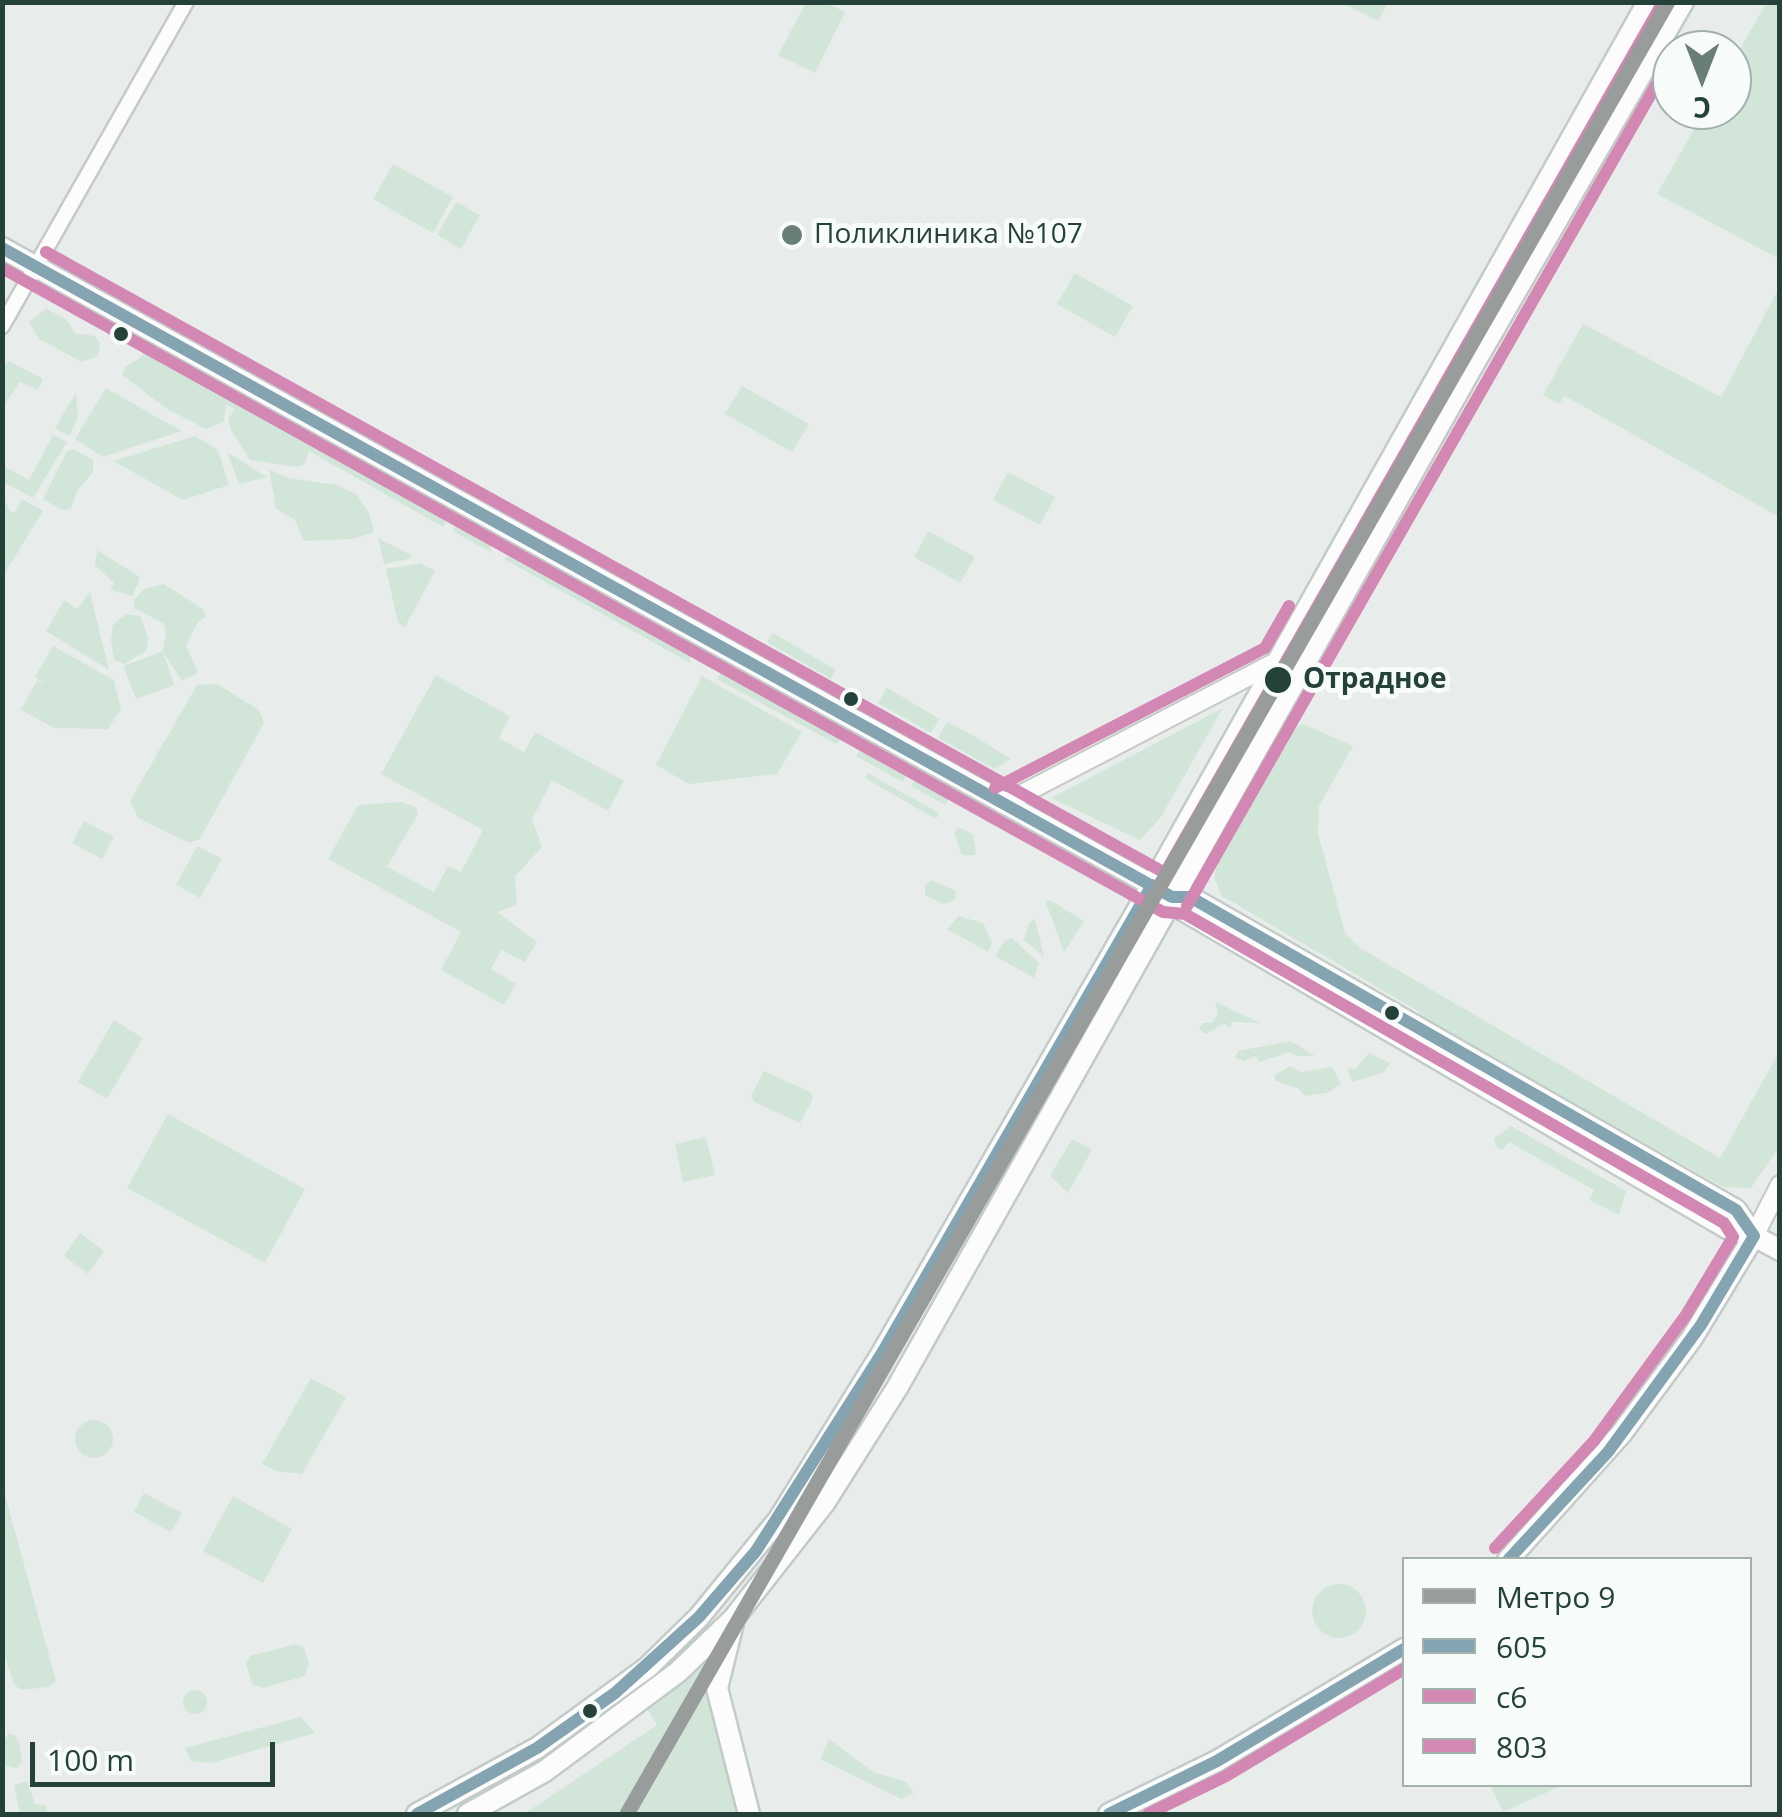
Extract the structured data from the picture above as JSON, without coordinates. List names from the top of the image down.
{
  "places": ["Поликлиника №107", "Отрадное"],
  "lines": [
    "metro line 9",
    "transit line 803",
    "transit line с6",
    "transit line 605"
  ],
  "legend": [
    "Метро 9",
    "605",
    "с6",
    "803"
  ],
  "scale_bar": "100 m",
  "north": "bottom"
}
